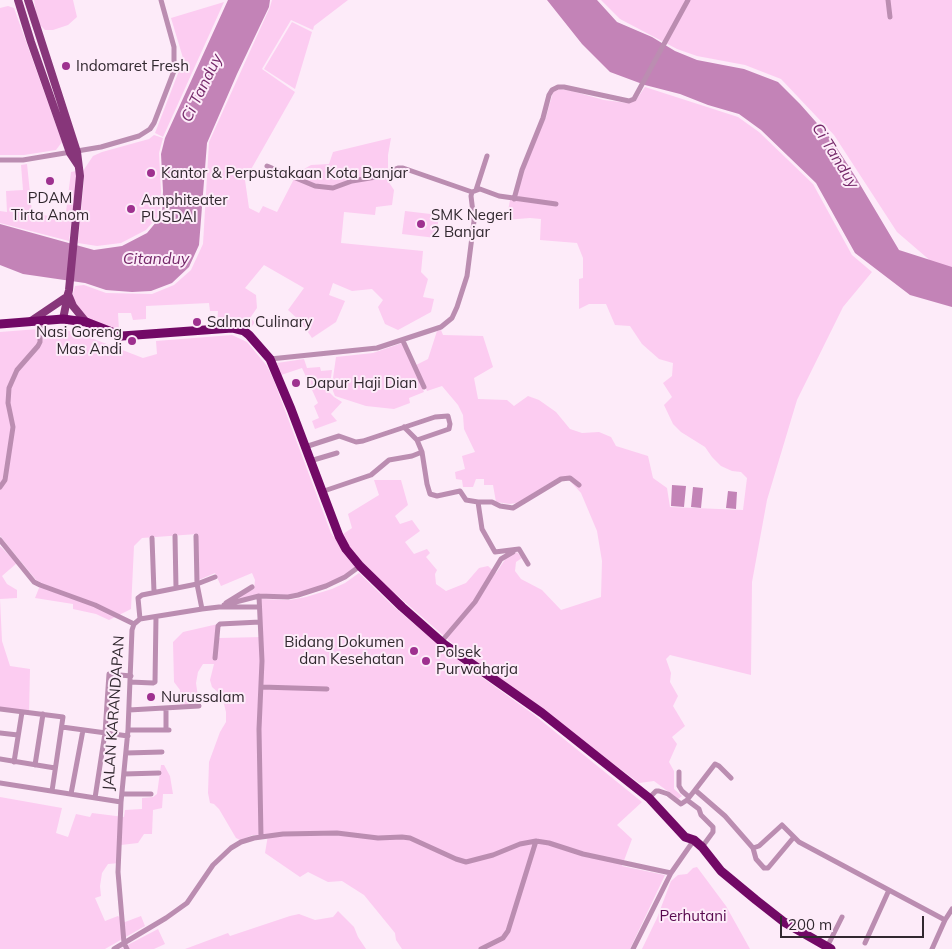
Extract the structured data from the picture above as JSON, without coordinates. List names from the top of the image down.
{
  "streets": {
    "street": ["JALAN KARANDAPAN"]
  },
  "water": ["Ci Tanduy", "Citanduy"],
  "parks": ["Perhutani"],
  "places": [
    "Indomaret Fresh",
    "Kantor & Perpustakaan Kota Banjar",
    "PDAM Tirta Anom",
    "Amphiteater PUSDAI",
    "SMK Negeri 2 Banjar",
    "Salma Culinary",
    "Nasi Goreng Mas Andi",
    "Dapur Haji Dian",
    "Bidang Dokumen dan Kesehatan",
    "Polsek Purwaharja",
    "Nurussalam"
  ],
  "scale_bar": "200 m"
}
